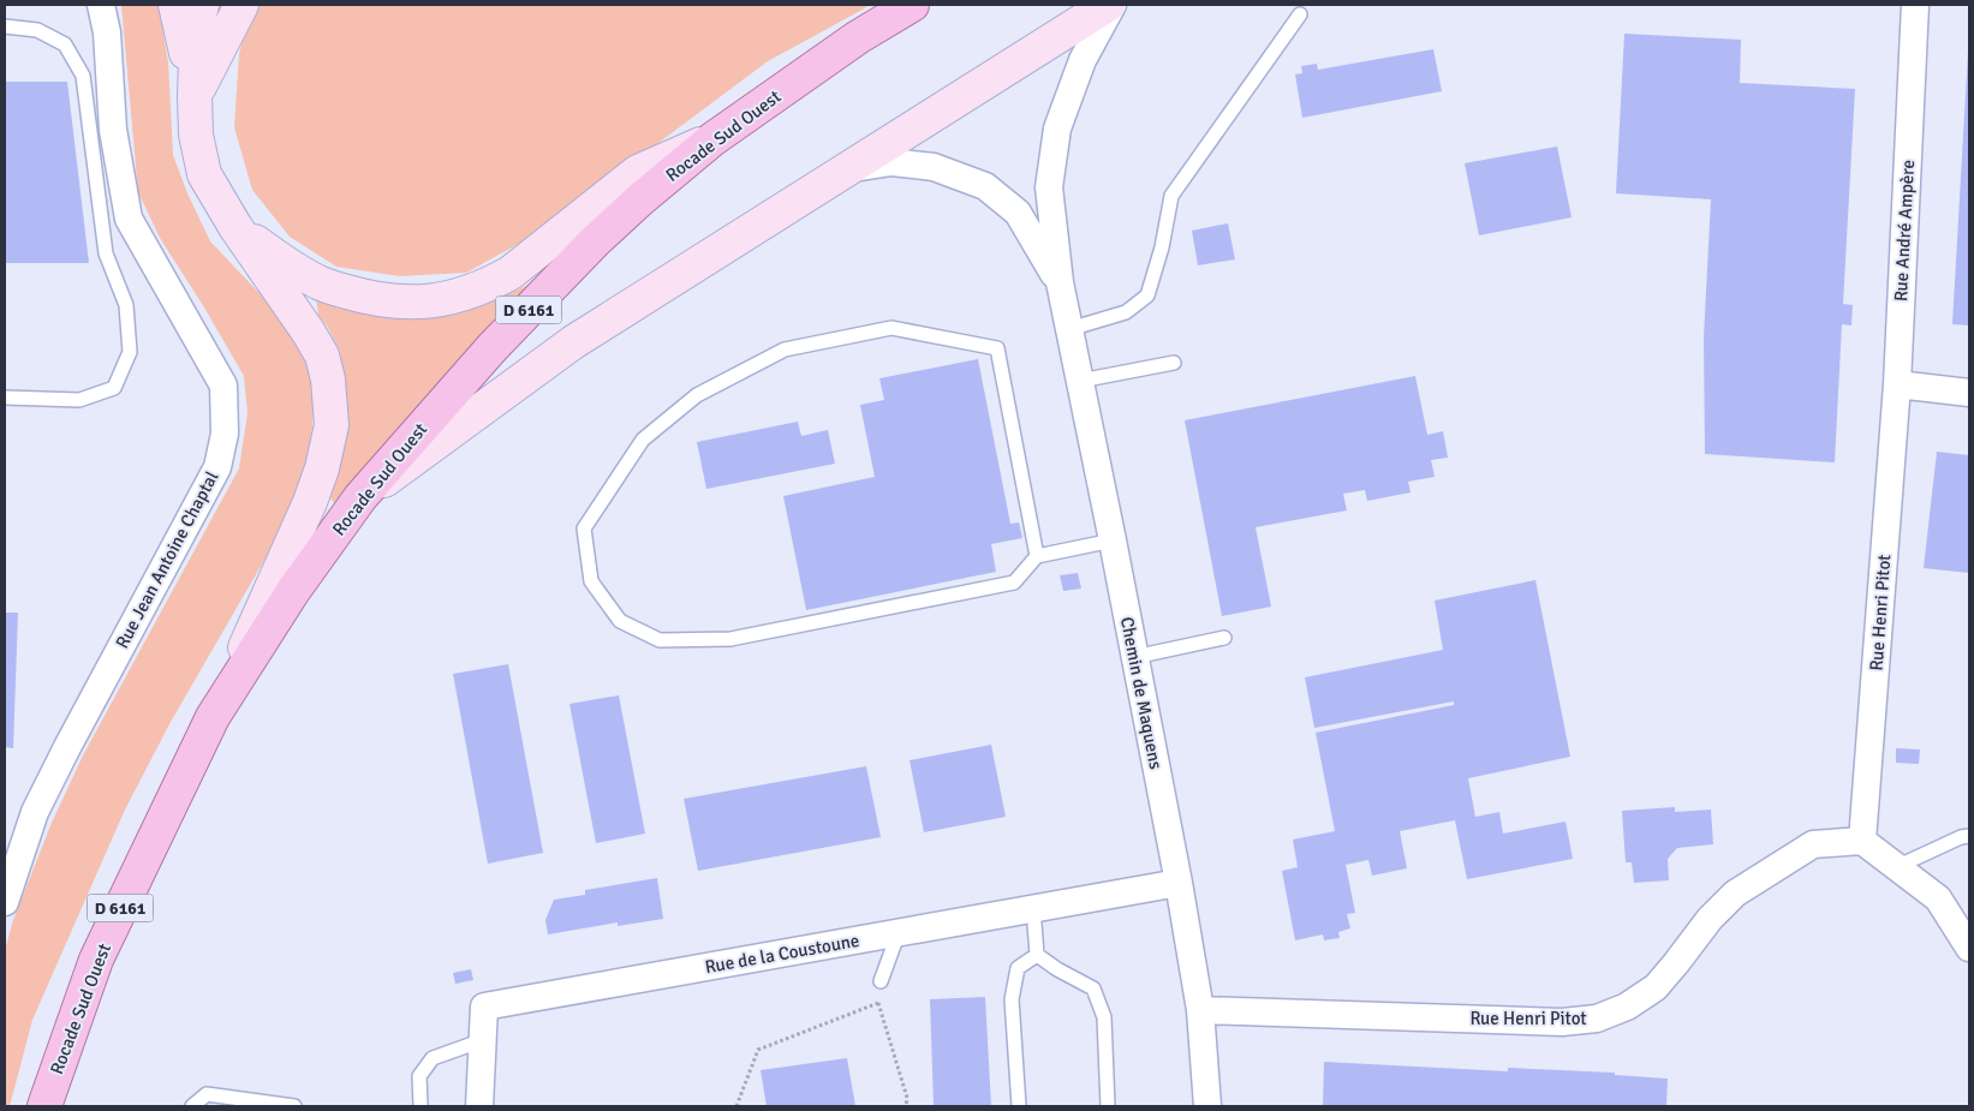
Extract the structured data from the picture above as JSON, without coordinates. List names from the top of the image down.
{
  "streets": {
    "main road": ["Rocade Sud Ouest", "D 6161"],
    "street": [
      "Rue André Ampère",
      "Rue Jean Antoine Chaptal",
      "Rue Henri Pitot",
      "Chemin de Maquens",
      "Rue de la Coustoune"
    ]
  },
  "crossings": [
    ["Rue André Ampère", "Rue Henri Pitot"],
    ["Rue Henri Pitot", "Chemin de Maquens"],
    ["Chemin de Maquens", "Rue de la Coustoune"]
  ]
}
